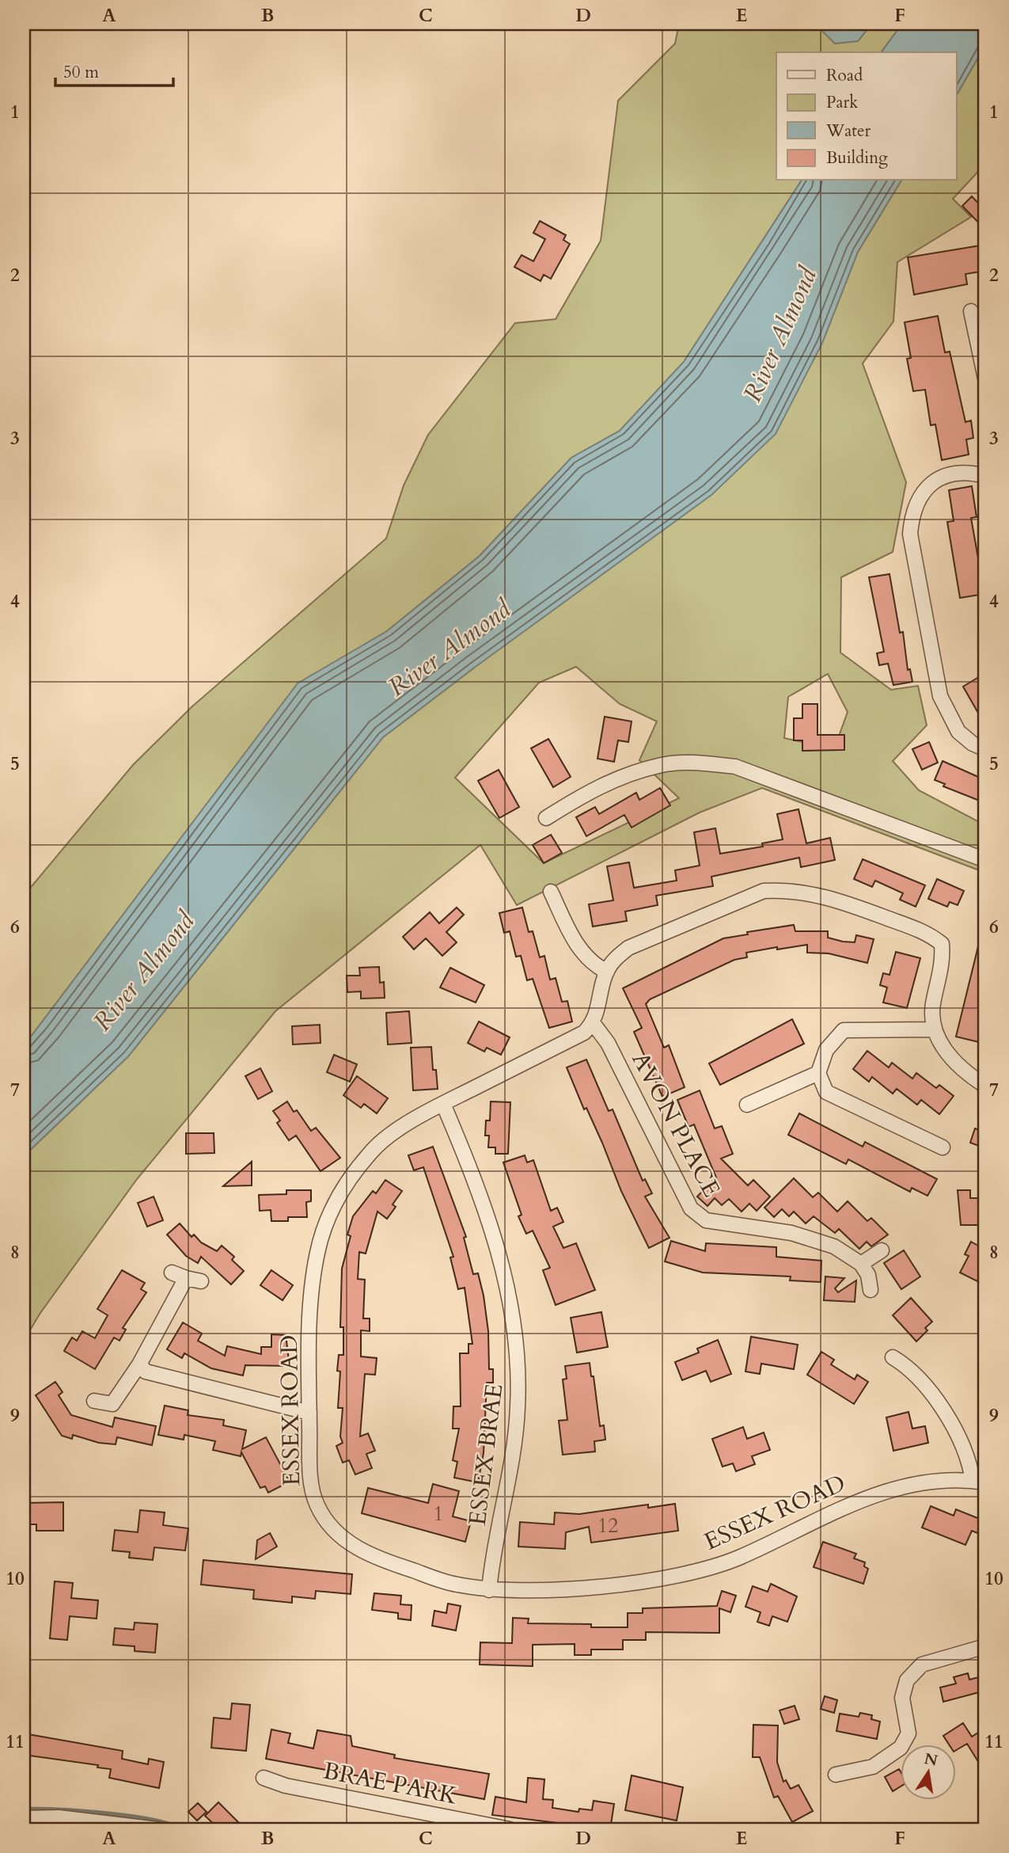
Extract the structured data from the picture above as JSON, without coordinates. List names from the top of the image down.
{
  "streets": {
    "street": [
      "AVON PLACE",
      "ESSEX ROAD",
      "ESSEX BRAE",
      "BRAE PARK"
    ]
  },
  "crossings": [
    ["AVON PLACE", "ESSEX ROAD"],
    ["ESSEX ROAD", "ESSEX BRAE"]
  ],
  "water": ["River Almond"],
  "house_numbers": ["1", "12"],
  "legend": [
    "Road",
    "Park",
    "Water",
    "Building"
  ],
  "scale_bar": "50 m",
  "north": "top",
  "grid": {
    "columns": [
      "A",
      "B",
      "C",
      "D",
      "E",
      "F"
    ],
    "rows": [
      "1",
      "2",
      "3",
      "4",
      "5",
      "6",
      "7",
      "8",
      "9",
      "10",
      "11"
    ]
  }
}
